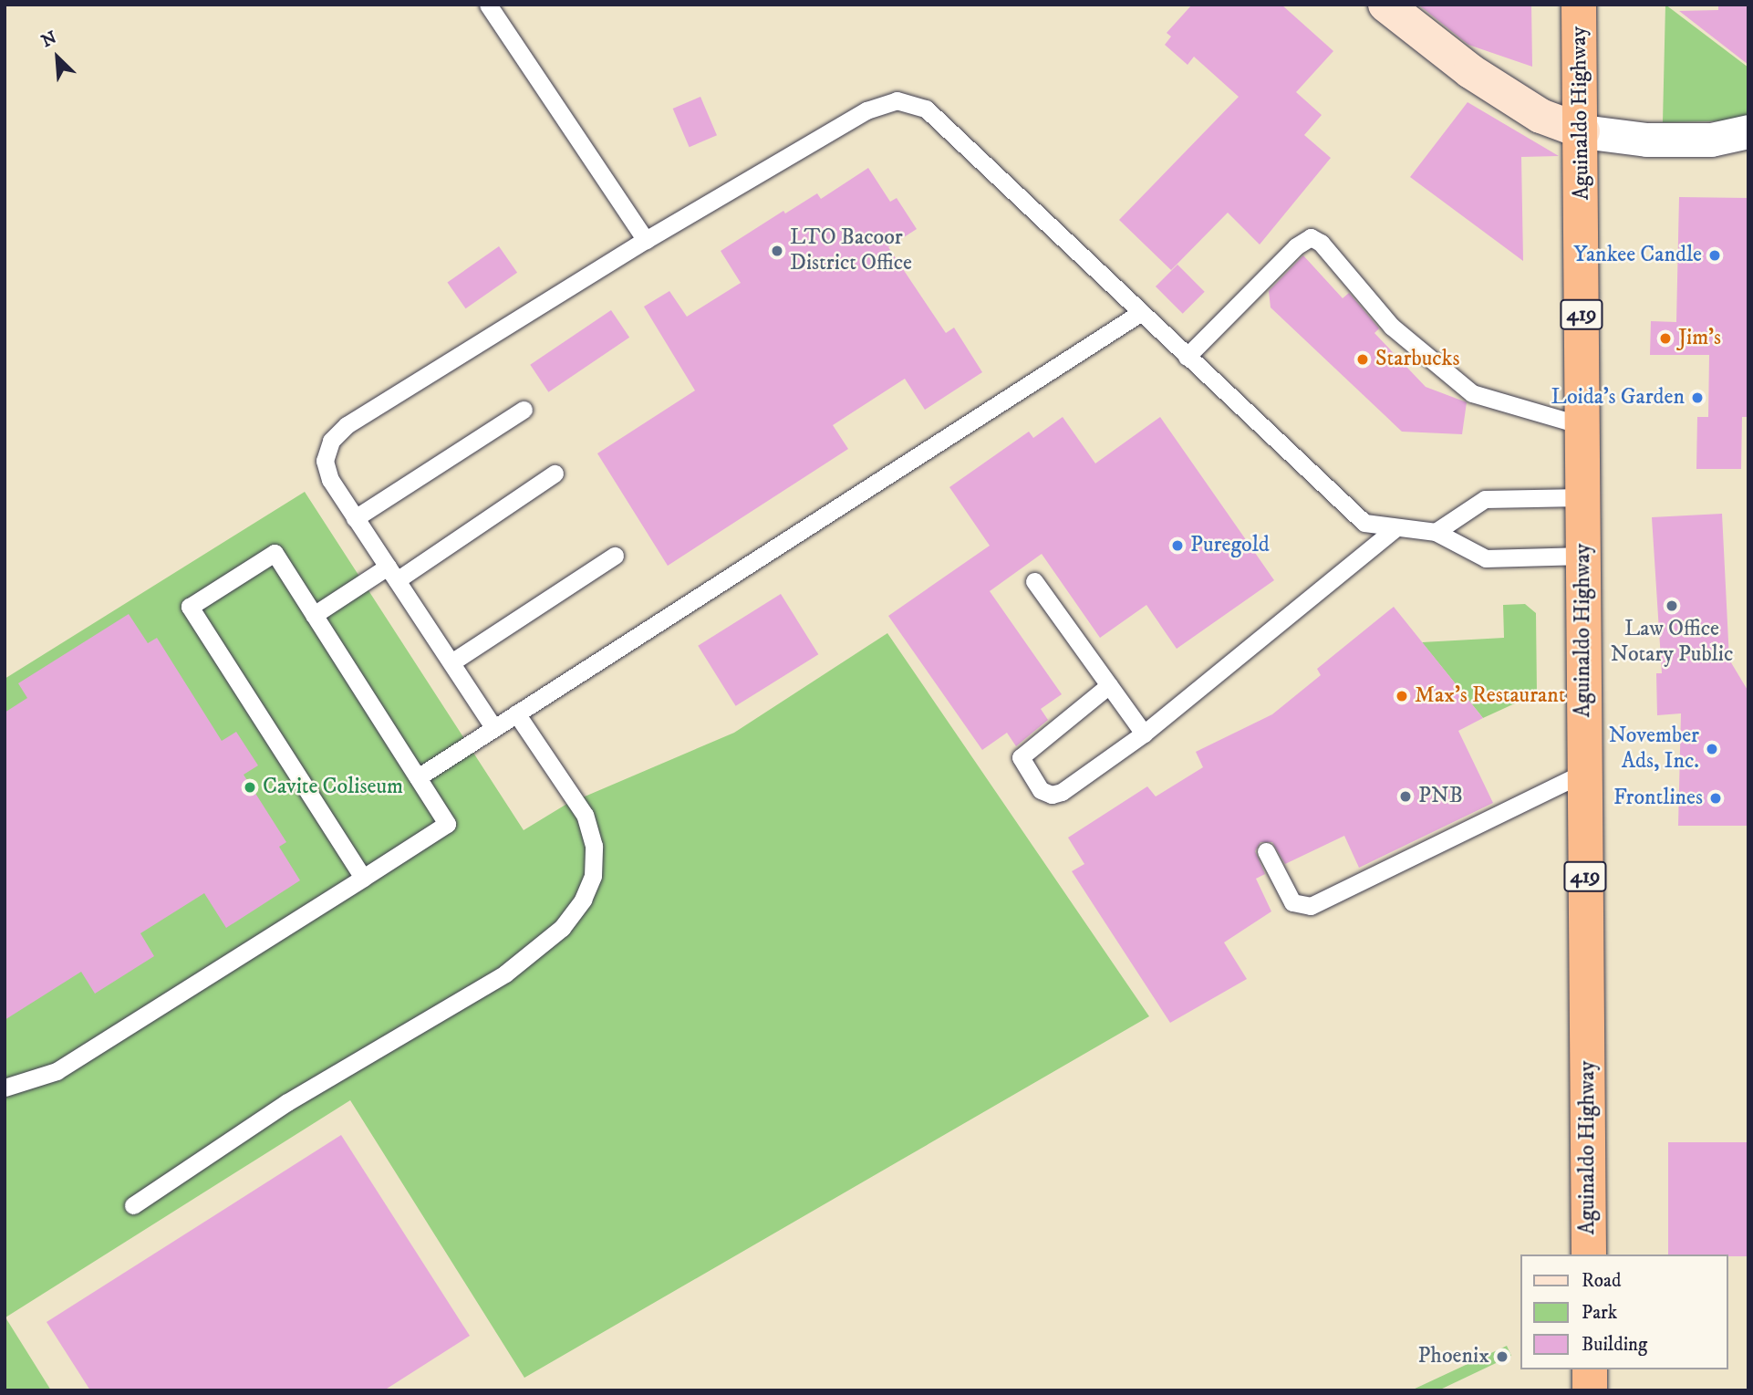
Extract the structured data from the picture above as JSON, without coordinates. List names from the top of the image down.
{
  "streets": {
    "highway": ["Aguinaldo Highway", "419"]
  },
  "places": [
    "LTO Bacoor District Office",
    "Yankee Candle",
    "Jim's",
    "Starbucks",
    "Loida's Garden",
    "Puregold",
    "Law Office Notary Public",
    "Max's Restaurant",
    "November Ads, Inc.",
    "Cavite Coliseum",
    "PNB",
    "Frontlines",
    "Phoenix"
  ],
  "legend": ["Road", "Park", "Building"],
  "north": "top left"
}
